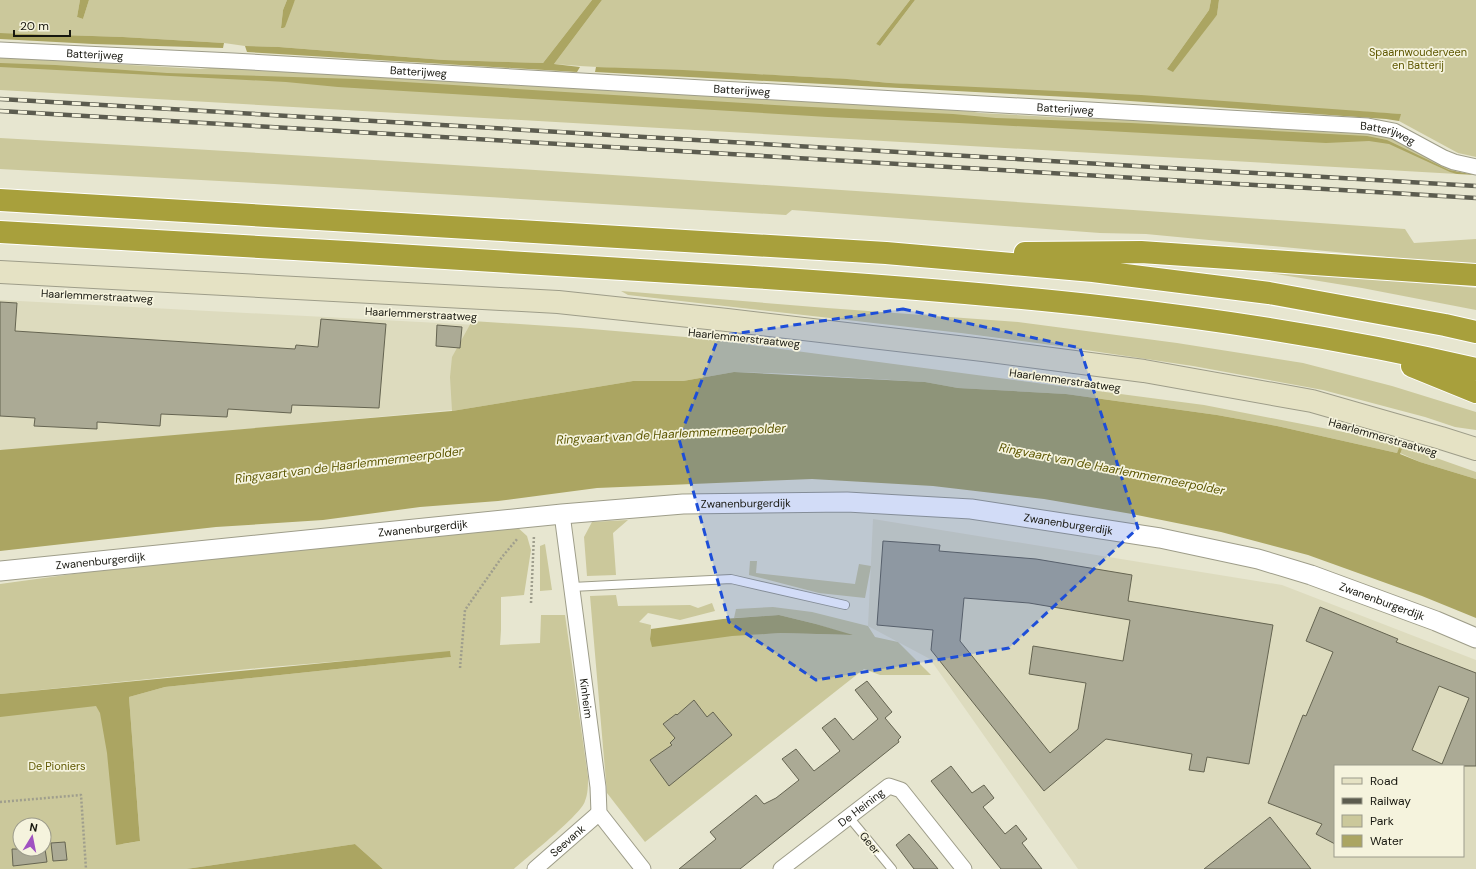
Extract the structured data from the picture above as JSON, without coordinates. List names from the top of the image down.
{
  "streets": {
    "main road": ["Haarlemmerstraatweg"],
    "street": [
      "Batterijweg",
      "Zwanenburgerdijk",
      "Kinheim",
      "De Heining",
      "Seevank"
    ],
    "lane": ["Geer"]
  },
  "crossings": [
    ["Zwanenburgerdijk", "Kinheim"],
    ["Kinheim", "Seevank"],
    ["De Heining", "Geer"]
  ],
  "water": ["Ringvaart van de Haarlemmermeerpolder"],
  "parks": ["Spaarnwouderveen en Batterij", "De Pioniers"],
  "legend": [
    "Road",
    "Railway",
    "Park",
    "Water"
  ],
  "scale_bar": "20 m",
  "north": "top"
}
